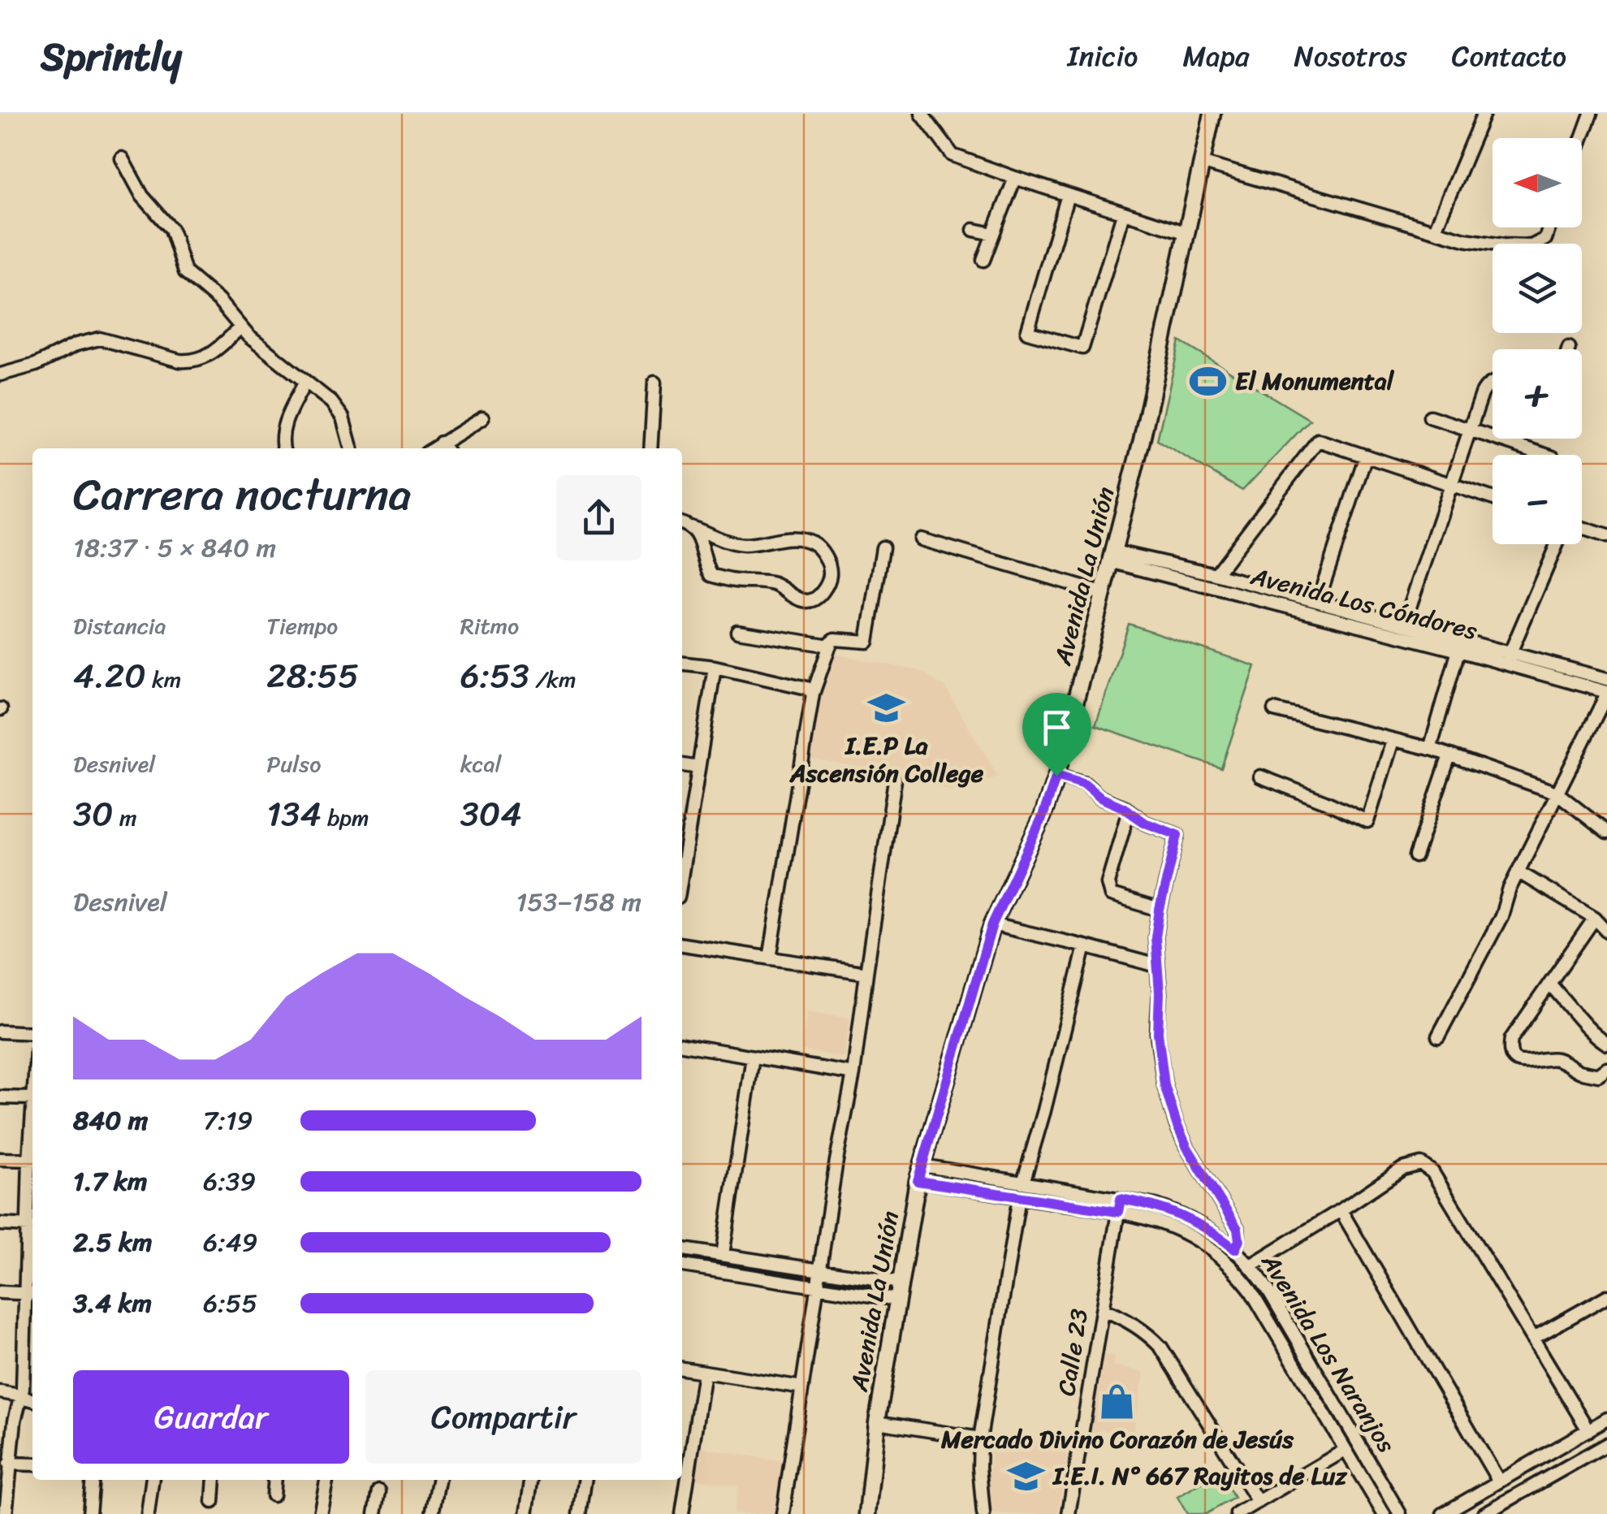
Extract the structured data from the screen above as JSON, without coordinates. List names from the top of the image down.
{
  "streets": {
    "main road": ["Avenida La Unión"],
    "street": ["Avenida Los Cóndores", "Calle 23", "Avenida Los Naranjos"]
  },
  "crossings": [
    ["Avenida La Unión", "Avenida Los Cóndores"],
    ["Avenida La Unión", "Avenida Los Naranjos"],
    ["Calle 23", "Avenida Los Naranjos"]
  ],
  "places": {
    "sports": ["El Monumental"],
    "school or university": ["I.E.P La Ascensión College", "I.E.I. N° 667 Rayitos de Luz"],
    "shop": ["Mercado Divino Corazón de Jesús"]
  },
  "north": "left",
  "page": {
    "header": "Sprintly",
    "nav": [
      "Inicio",
      "Mapa",
      "Nosotros",
      "Contacto"
    ],
    "map_buttons": ["+", "−"],
    "heading": ["Carrera nocturna", "18:37 · 5 × 840 m"],
    "stats": [
      ["Distancia", "4.20 km"],
      ["Tiempo", "28:55"],
      ["Ritmo", "6:53 /km"],
      ["Desnivel", "30 m"],
      ["Pulso", "134 bpm"],
      ["kcal", "304"]
    ],
    "chart": ["Desnivel", "153–158 m"],
    "list": [
      {
        "name": "840 m",
        "note": "7:19"
      },
      {
        "name": "1.7 km",
        "note": "6:39"
      },
      {
        "name": "2.5 km",
        "note": "6:49"
      },
      {
        "name": "3.4 km",
        "note": "6:55"
      }
    ],
    "buttons": ["Guardar", "Compartir"]
  }
}
